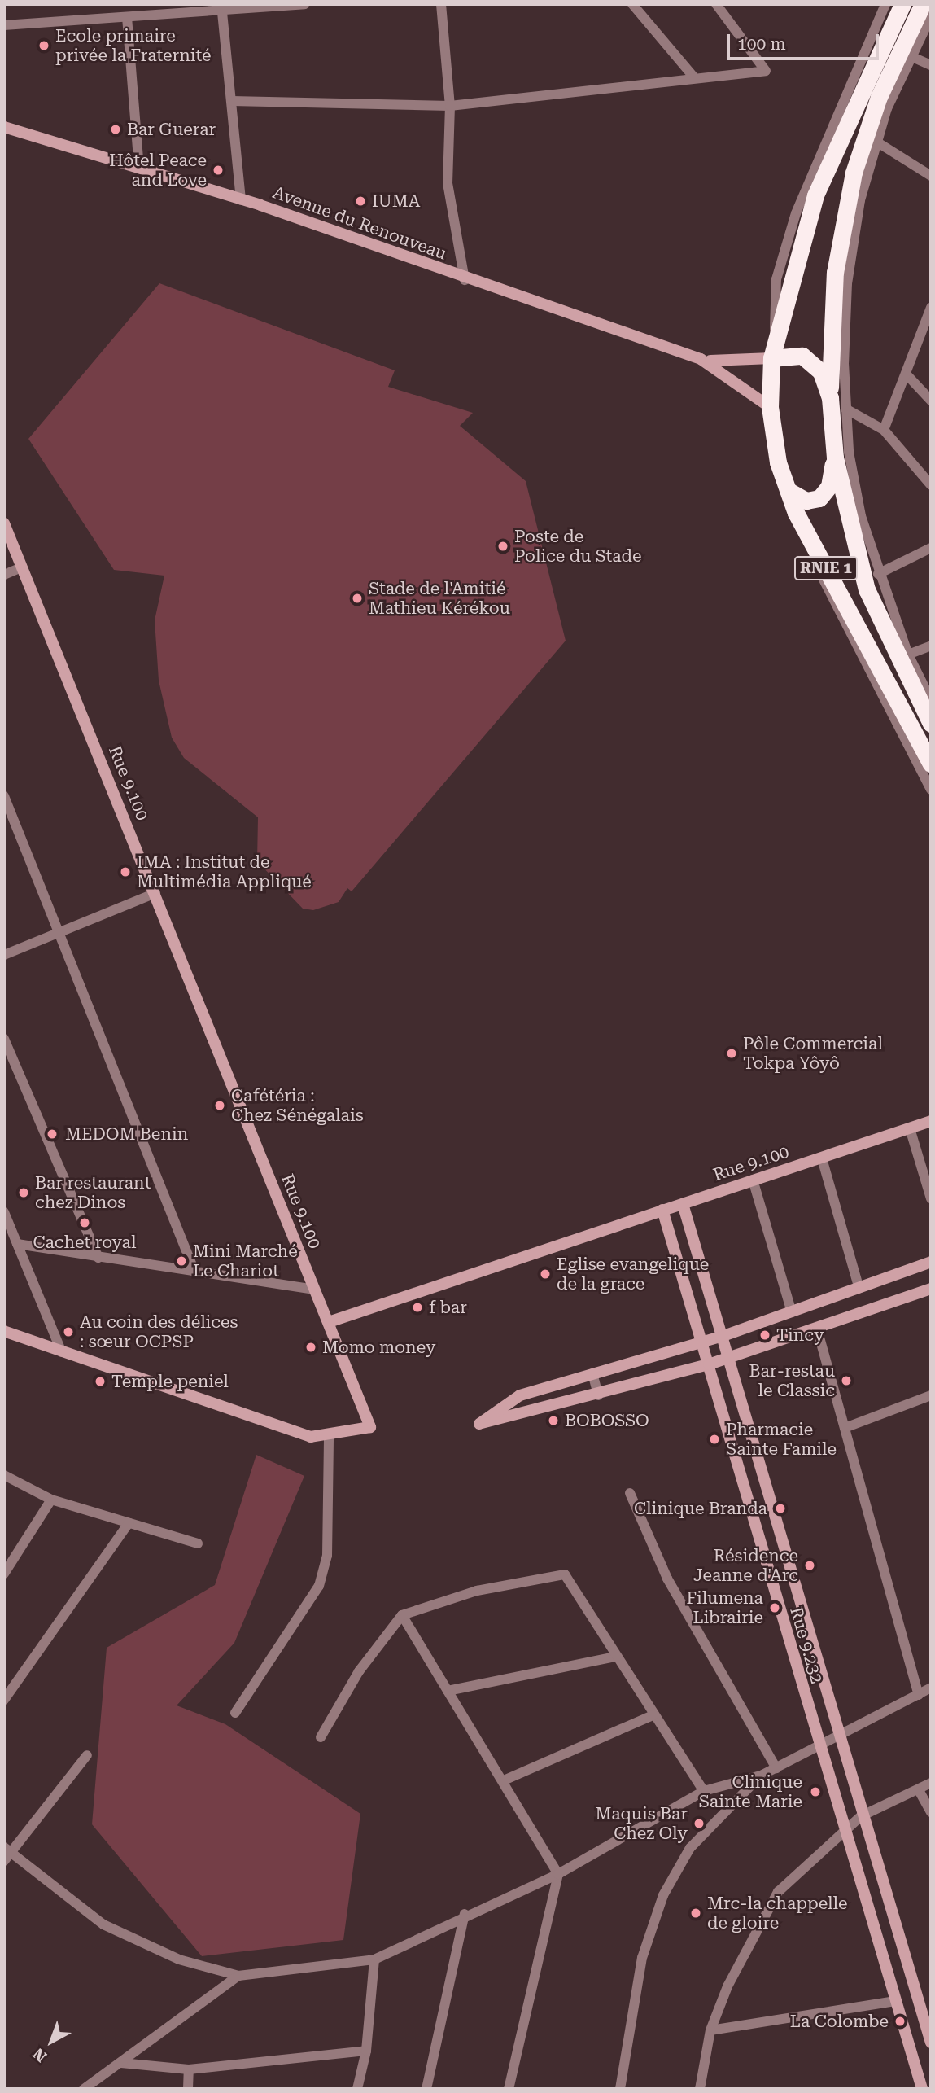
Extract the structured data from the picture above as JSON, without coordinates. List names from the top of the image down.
{
  "streets": {
    "highway": ["RNIE 1"],
    "street": ["Avenue du Renouveau", "Rue 9.100", "Rue 9.232"]
  },
  "crossings": [
    ["Avenue du Renouveau", "RNIE 1"],
    ["Rue 9.100", "Rue 9.232"]
  ],
  "places": [
    "Ecole primaire privée la Fraternité",
    "Bar Guerar",
    "Hôtel Peace and Love",
    "IUMA",
    "Poste de Police du Stade",
    "Stade de l'Amitié Mathieu Kérékou",
    "IMA : Institut de Multimédia Appliqué",
    "Pôle Commercial Tokpa Yôyô",
    "Cafétéria : Chez Sénégalais",
    "MEDOM Benin",
    "Bar restaurant chez Dinos",
    "Cachet royal",
    "Mini Marché Le Chariot",
    "Eglise evangelique de la grace",
    "f bar",
    "Au coin des délices : sœur OCPSP",
    "Tincy",
    "Momo money",
    "Bar-restau le Classic",
    "Temple peniel",
    "BOBOSSO",
    "Pharmacie Sainte Famile",
    "Clinique Branda",
    "Résidence Jeanne d'Arc",
    "Filumena Librairie",
    "Clinique Sainte Marie",
    "Maquis Bar Chez Oly",
    "Mrc-la chappelle de gloire",
    "La Colombe"
  ],
  "scale_bar": "100 m",
  "north": "bottom left"
}
